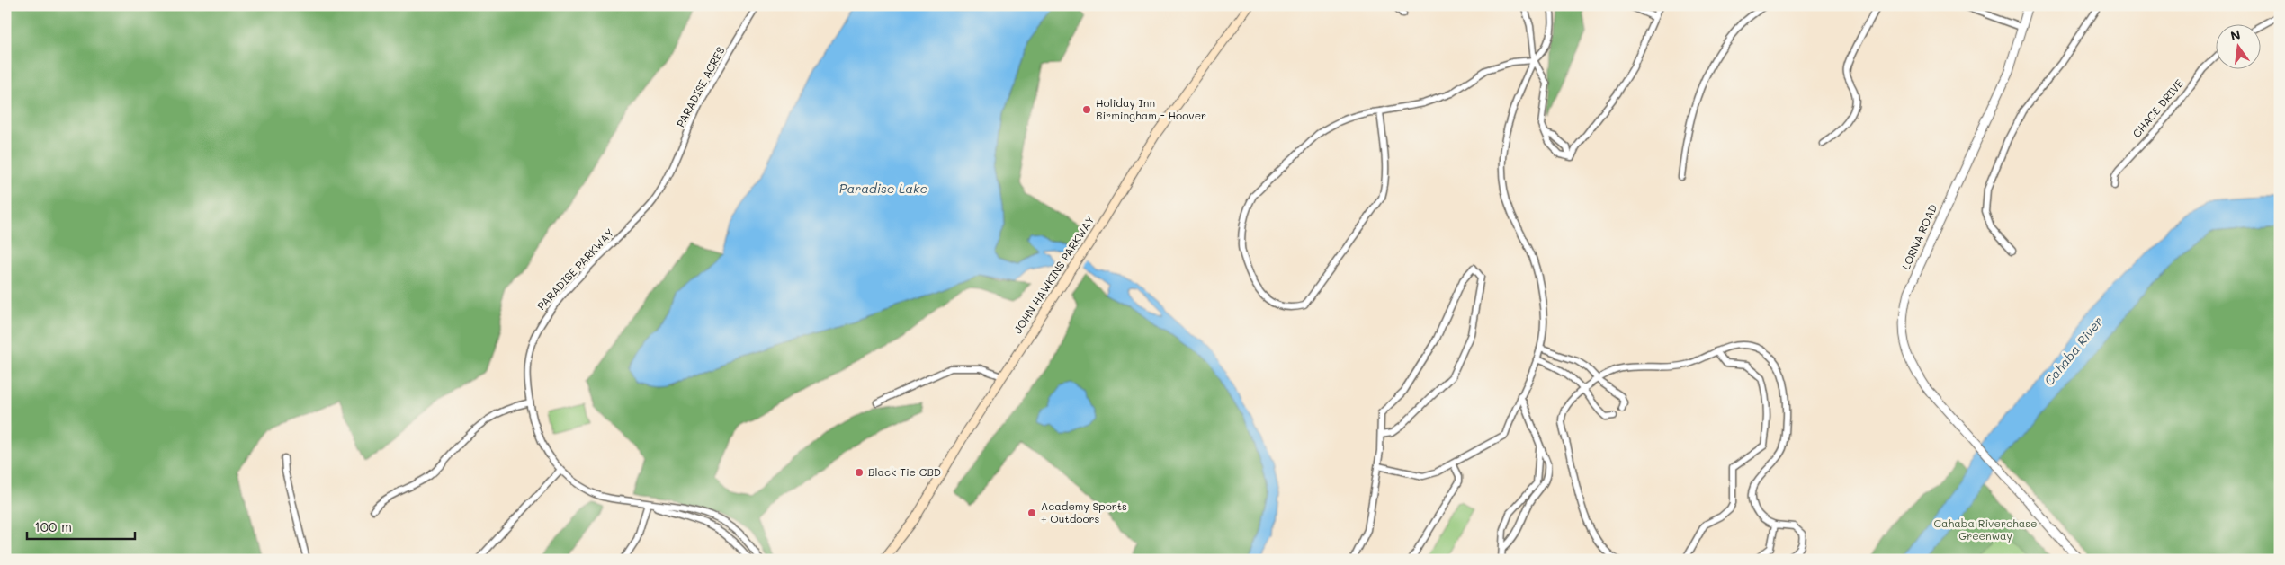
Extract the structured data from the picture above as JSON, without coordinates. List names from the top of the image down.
{
  "streets": {
    "main road": ["JOHN HAWKINS PARKWAY"],
    "street": [
      "PARADISE ACRES",
      "CHACE DRIVE",
      "LORNA ROAD",
      "PARADISE PARKWAY"
    ]
  },
  "crossings": [
    ["PARADISE ACRES", "PARADISE PARKWAY"]
  ],
  "water": ["Paradise Lake", "Cahaba River"],
  "parks": ["Cahaba Riverchase Greenway"],
  "places": ["Holiday Inn Birmingham - Hoover", "Black Tie CBD", "Academy Sports + Outdoors"],
  "scale_bar": "100 m",
  "north": "top"
}
